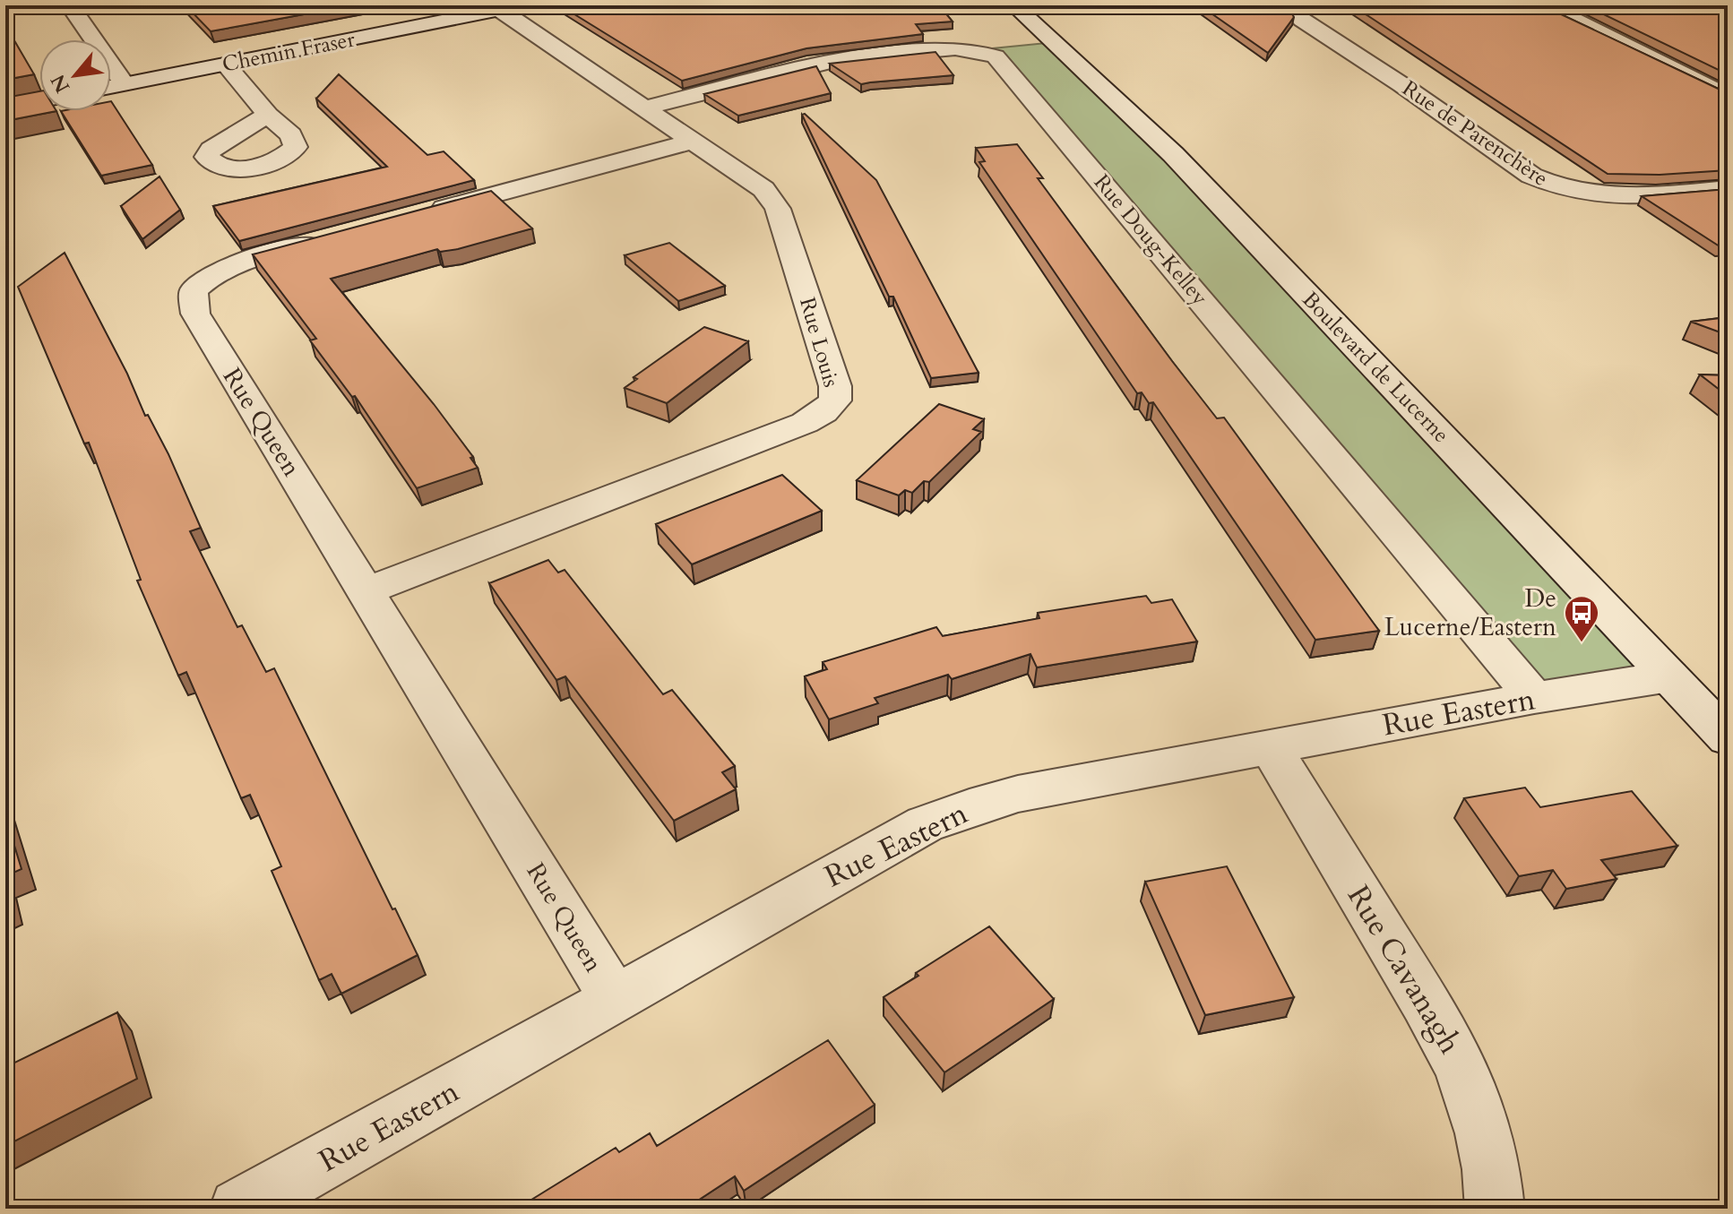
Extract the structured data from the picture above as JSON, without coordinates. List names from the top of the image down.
{
  "streets": {
    "street": [
      "Chemin Fraser",
      "Rue de Parenchère",
      "Rue Doug-Kelley",
      "Rue Louis",
      "Boulevard de Lucerne",
      "Rue Queen",
      "Rue Eastern",
      "Rue Cavanagh"
    ]
  },
  "crossings": [
    ["Chemin Fraser", "Rue Louis"],
    ["Rue Doug-Kelley", "Rue Louis"],
    ["Rue Doug-Kelley", "Rue Eastern"],
    ["Rue Louis", "Rue Queen"],
    ["Boulevard de Lucerne", "Rue Eastern"],
    ["Rue Queen", "Rue Eastern"],
    ["Rue Eastern", "Rue Cavanagh"]
  ],
  "places": {
    "bus stop": ["De Lucerne/Eastern"]
  },
  "north": "bottom left"
}
